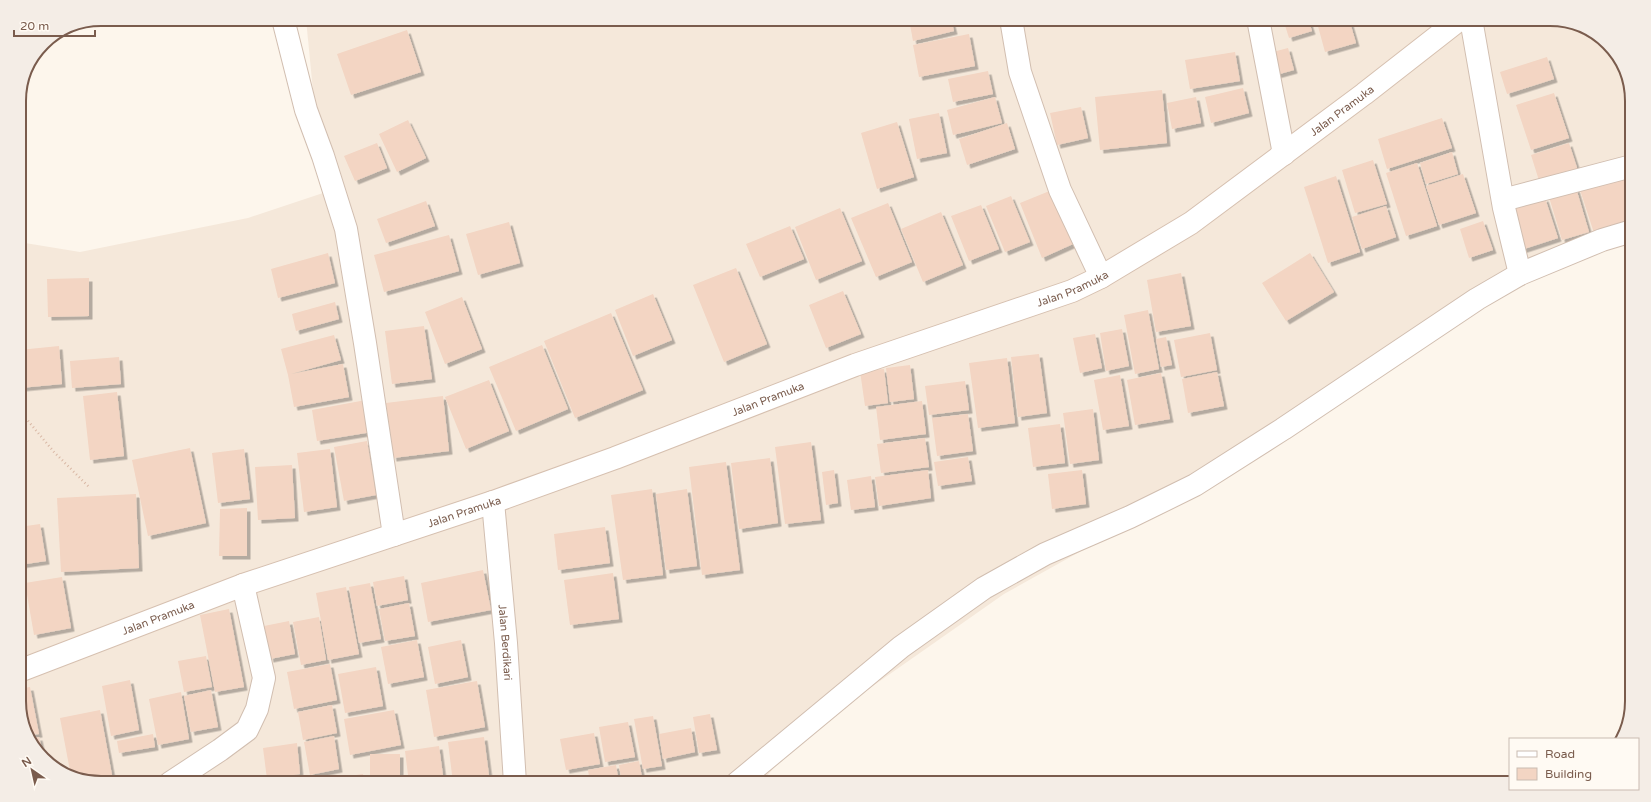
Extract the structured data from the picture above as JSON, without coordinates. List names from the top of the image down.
{
  "streets": {
    "street": ["Jalan Pramuka", "Jalan Berdikari"]
  },
  "crossings": [
    ["Jalan Pramuka", "Jalan Berdikari"]
  ],
  "legend": ["Road", "Building"],
  "scale_bar": "20 m",
  "north": "top left"
}
